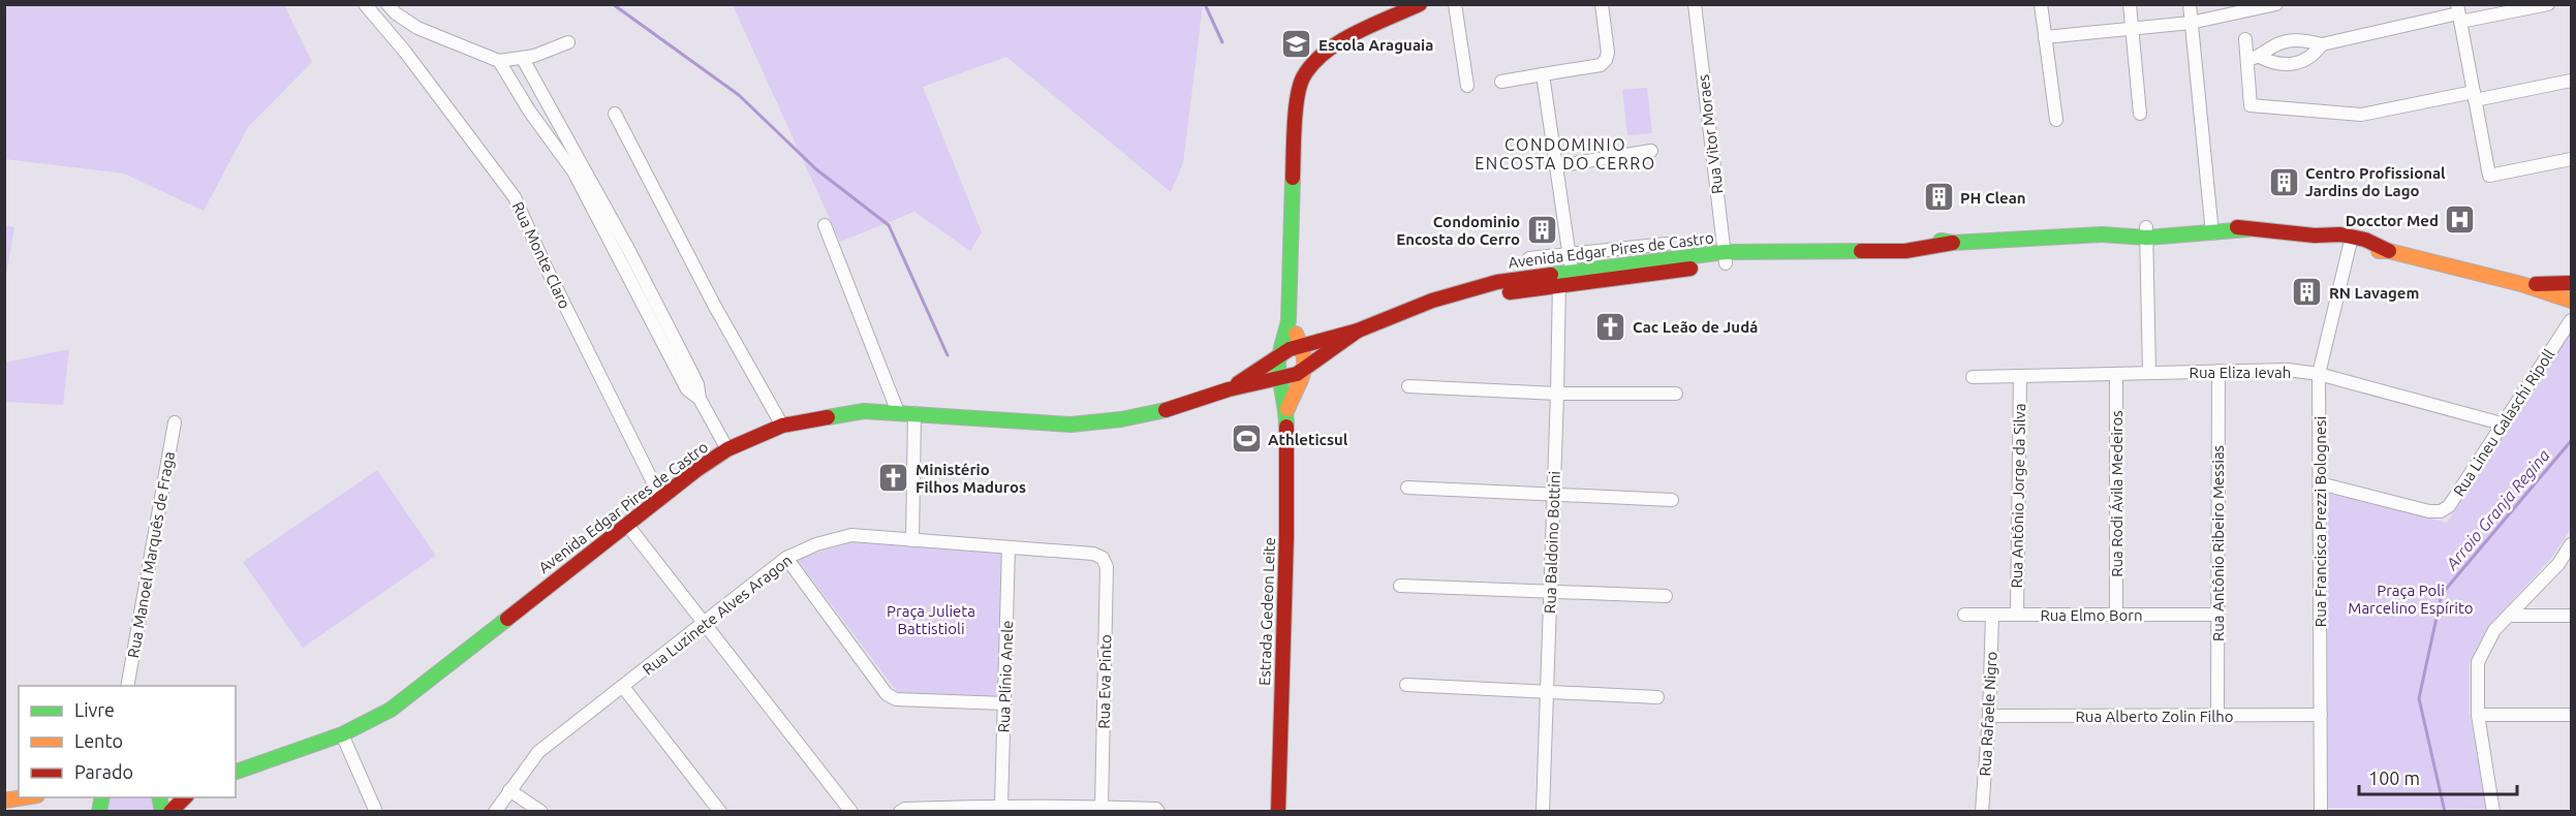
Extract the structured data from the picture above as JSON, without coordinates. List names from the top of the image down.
{
  "streets": {
    "main road": ["Avenida Edgar Pires de Castro", "Estrada Gedeon Leite"],
    "street": [
      "Rua Vitor Moraes",
      "Rua Monte Claro",
      "Rua Eliza Ievah",
      "Rua Lineu Galaschi Ripoll",
      "Rua Rodi Ávila Medeiros",
      "Rua Antônio Jorge da Silva",
      "Rua Francisca Prezzi Bolognesi",
      "Rua Baldoino Bottini",
      "Rua Antônio Ribeiro Messias",
      "Rua Manoel Marquês de Fraga",
      "Rua Luzinete Alves Aragon",
      "Rua Elmo Born",
      "Rua Plínio Anele",
      "Rua Eva Pinto",
      "Rua Rafaele Nigro",
      "Rua Alberto Zolin Filho"
    ]
  },
  "crossings": [
    ["Rua Vitor Moraes", "Avenida Edgar Pires de Castro"],
    ["Avenida Edgar Pires de Castro", "Rua Monte Claro"],
    ["Avenida Edgar Pires de Castro", "Rua Francisca Prezzi Bolognesi"],
    ["Avenida Edgar Pires de Castro", "Rua Baldoino Bottini"],
    ["Avenida Edgar Pires de Castro", "Estrada Gedeon Leite"],
    ["Rua Eliza Ievah", "Rua Lineu Galaschi Ripoll"],
    ["Rua Eliza Ievah", "Rua Rodi Ávila Medeiros"],
    ["Rua Eliza Ievah", "Rua Antônio Jorge da Silva"],
    ["Rua Eliza Ievah", "Rua Francisca Prezzi Bolognesi"],
    ["Rua Eliza Ievah", "Rua Antônio Ribeiro Messias"],
    ["Rua Lineu Galaschi Ripoll", "Rua Francisca Prezzi Bolognesi"],
    ["Rua Rodi Ávila Medeiros", "Rua Elmo Born"],
    ["Rua Antônio Jorge da Silva", "Rua Elmo Born"],
    ["Rua Francisca Prezzi Bolognesi", "Rua Alberto Zolin Filho"],
    ["Rua Antônio Ribeiro Messias", "Rua Elmo Born"],
    ["Rua Antônio Ribeiro Messias", "Rua Alberto Zolin Filho"],
    ["Rua Luzinete Alves Aragon", "Rua Plínio Anele"],
    ["Rua Luzinete Alves Aragon", "Rua Eva Pinto"],
    ["Rua Elmo Born", "Rua Rafaele Nigro"],
    ["Rua Rafaele Nigro", "Rua Alberto Zolin Filho"]
  ],
  "districts": ["CONDOMINIO ENCOSTA DO CERRO"],
  "water": ["Arroio Granja Regina"],
  "parks": ["Praça Poli Marcelino Espírito", "Praça Julieta Battistioli"],
  "places": {
    "school or university": ["Escola Araguaia"],
    "building": [
      "Centro Profissional Jardins do Lago",
      "PH Clean",
      "Condominio Encosta do Cerro",
      "RN Lavagem"
    ],
    "hospital": ["Docctor Med"],
    "church": ["Cac Leão de Judá", "Ministério Filhos Maduros"],
    "sports": ["Athleticsul"]
  },
  "legend": ["Livre", "Lento", "Parado"],
  "scale_bar": "100 m"
}
